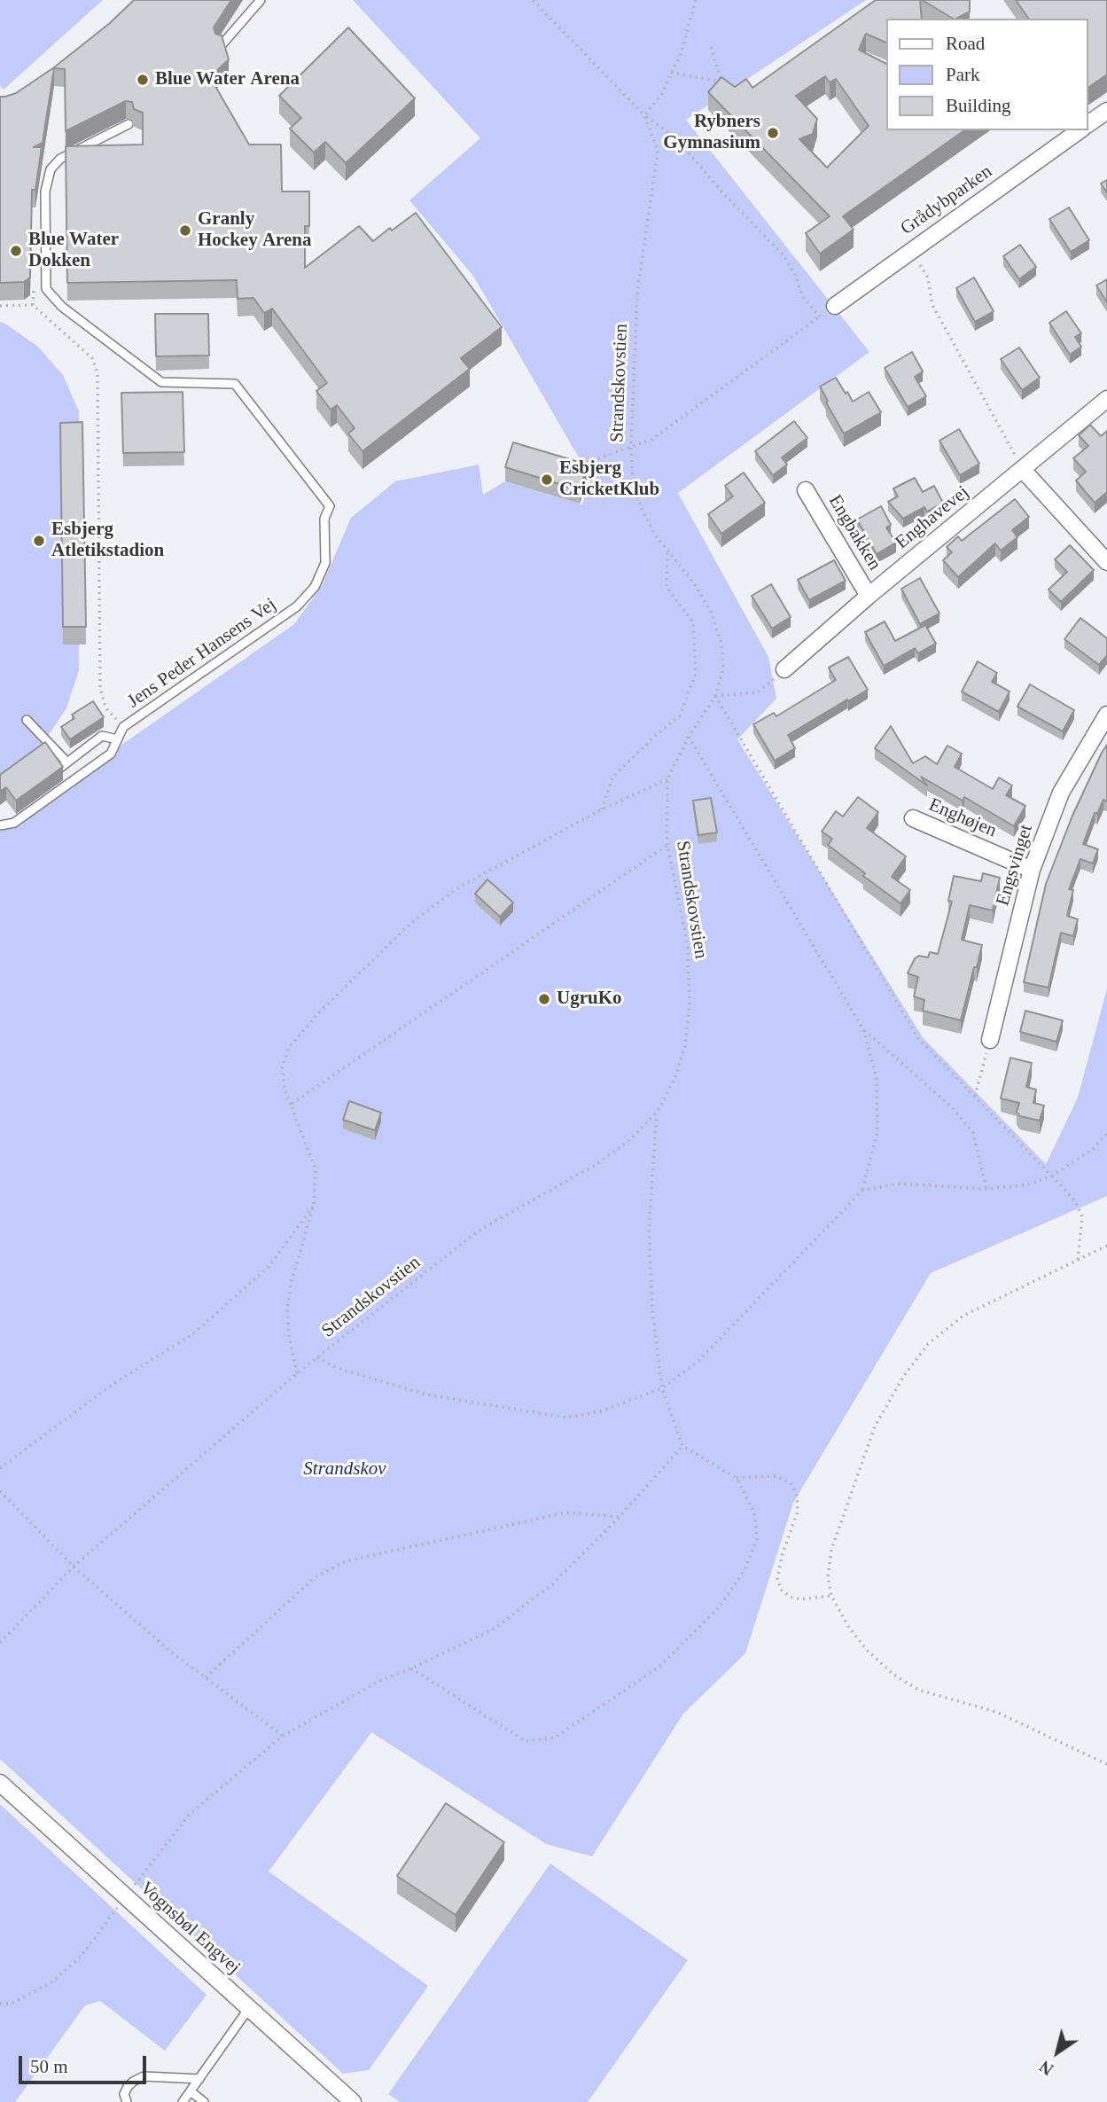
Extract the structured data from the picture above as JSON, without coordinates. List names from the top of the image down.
{
  "streets": {
    "street": [
      "Grådybparken",
      "Enghavevej",
      "Engbakken",
      "Enghøjen",
      "Engsvinget",
      "Vognsbøl Engvej"
    ],
    "lane": ["Jens Peder Hansens Vej"],
    "path": ["Strandskovstien"]
  },
  "crossings": [
    ["Enghavevej", "Engbakken"],
    ["Enghøjen", "Engsvinget"]
  ],
  "parks": ["Strandskov"],
  "places": [
    "Blue Water Arena",
    "Rybners Gymnasium",
    "Granly Hockey Arena",
    "Blue Water Dokken",
    "Esbjerg CricketKlub",
    "Esbjerg Atletikstadion",
    "UgruKo"
  ],
  "legend": ["Road", "Park", "Building"],
  "scale_bar": "50 m",
  "north": "bottom left"
}
